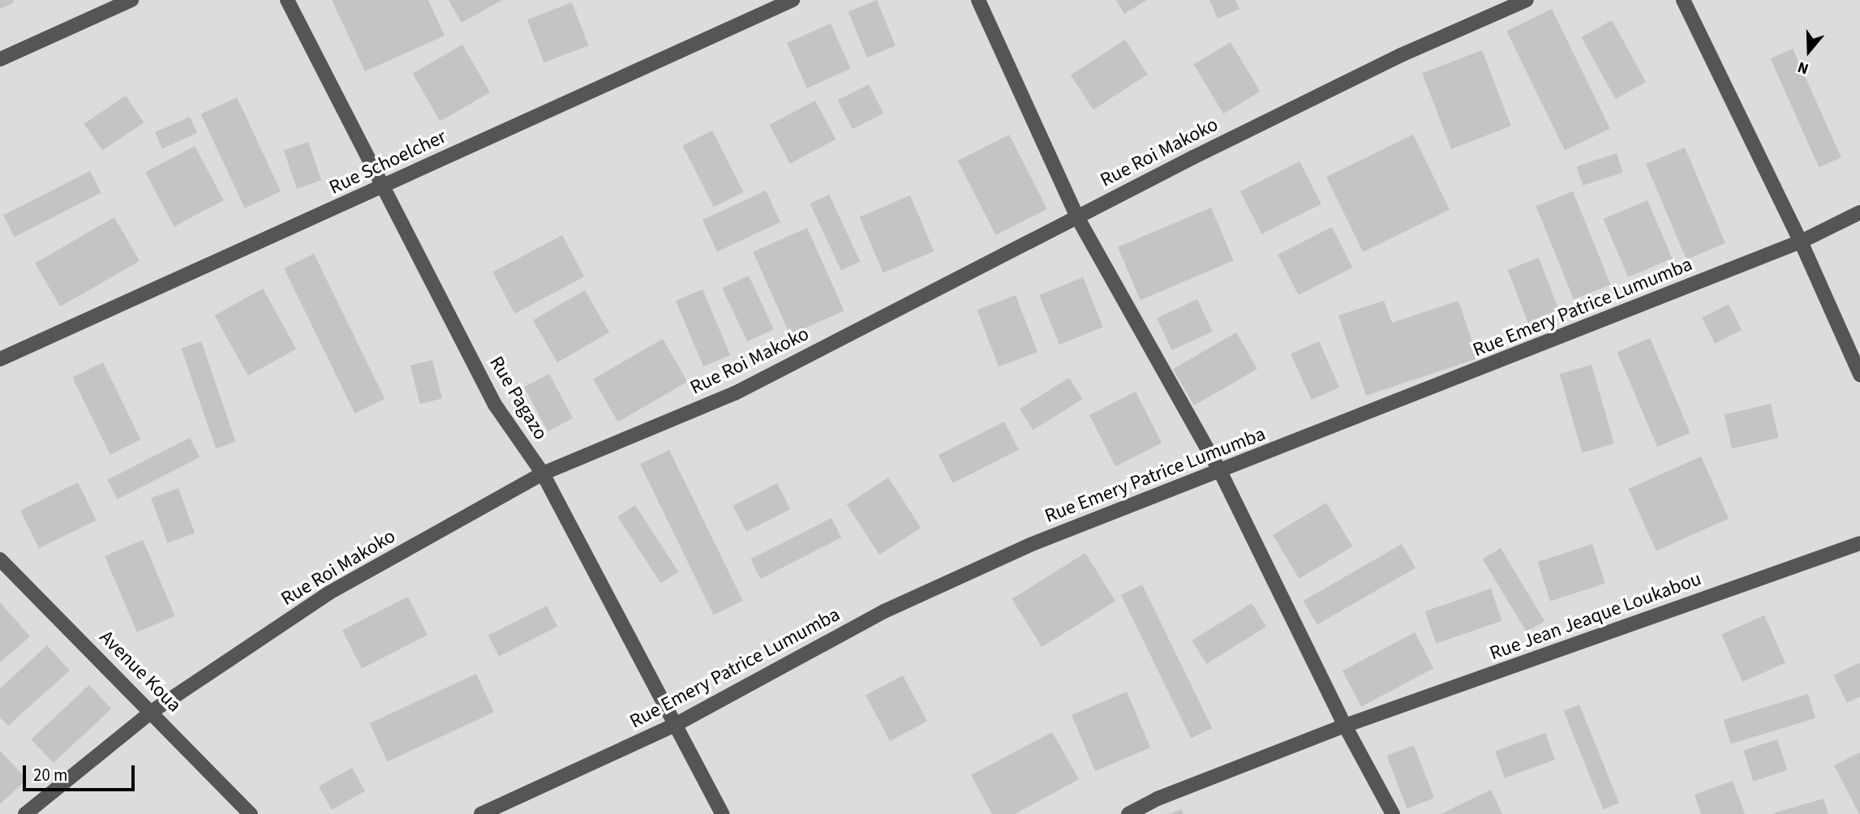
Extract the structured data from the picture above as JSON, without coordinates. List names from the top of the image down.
{
  "streets": {
    "street": [
      "Rue Roi Makoko",
      "Rue Schoelcher",
      "Rue Emery Patrice Lumumba",
      "Rue Pagazo",
      "Rue Jean Jeaque Loukabou",
      "Avenue Koua"
    ]
  },
  "crossings": [
    ["Rue Roi Makoko", "Rue Pagazo"],
    ["Rue Roi Makoko", "Avenue Koua"],
    ["Rue Schoelcher", "Rue Pagazo"],
    ["Rue Emery Patrice Lumumba", "Rue Pagazo"]
  ],
  "scale_bar": "20 m",
  "north": "bottom"
}
